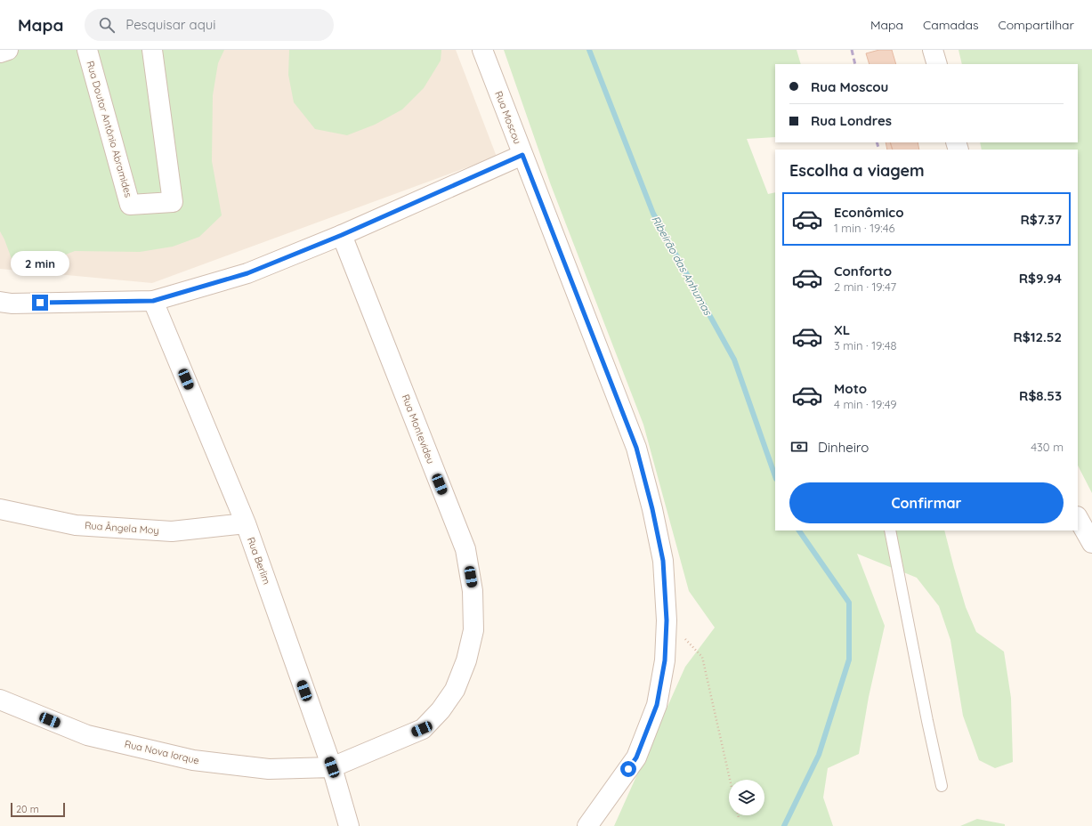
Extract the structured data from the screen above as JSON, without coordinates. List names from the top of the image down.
{
  "streets": {
    "street": [
      "Rua Moscou",
      "Rua Doutor Antônio Abramides",
      "Rua Montevideu",
      "Rua Ângela Moy",
      "Rua Berlim",
      "Rua Nova Iorque"
    ]
  },
  "crossings": [
    ["Rua Montevideu", "Rua Berlim"],
    ["Rua Montevideu", "Rua Nova Iorque"],
    ["Rua Ângela Moy", "Rua Berlim"],
    ["Rua Berlim", "Rua Nova Iorque"]
  ],
  "water": ["Ribeirão das Anhumas"],
  "scale_bar": "20 m",
  "page": {
    "header": "Mapa",
    "search": "Pesquisar aqui",
    "nav": ["Mapa", "Camadas", "Compartilhar"],
    "banner": ["Rua Moscou", "Rua Londres"],
    "heading": "Escolha a viagem",
    "list": [
      {
        "name": "Econômico",
        "note": "1 min · 19:46",
        "value": "R$7.37"
      },
      {
        "name": "Conforto",
        "note": "2 min · 19:47",
        "value": "R$9.94"
      },
      {
        "name": "XL",
        "note": "3 min · 19:48",
        "value": "R$12.52"
      },
      {
        "name": "Moto",
        "note": "4 min · 19:49",
        "value": "R$8.53"
      }
    ],
    "bubble": "2 min",
    "pay": ["Dinheiro", "430 m"],
    "buttons": "Confirmar",
    "scale": "20 m"
  }
}
